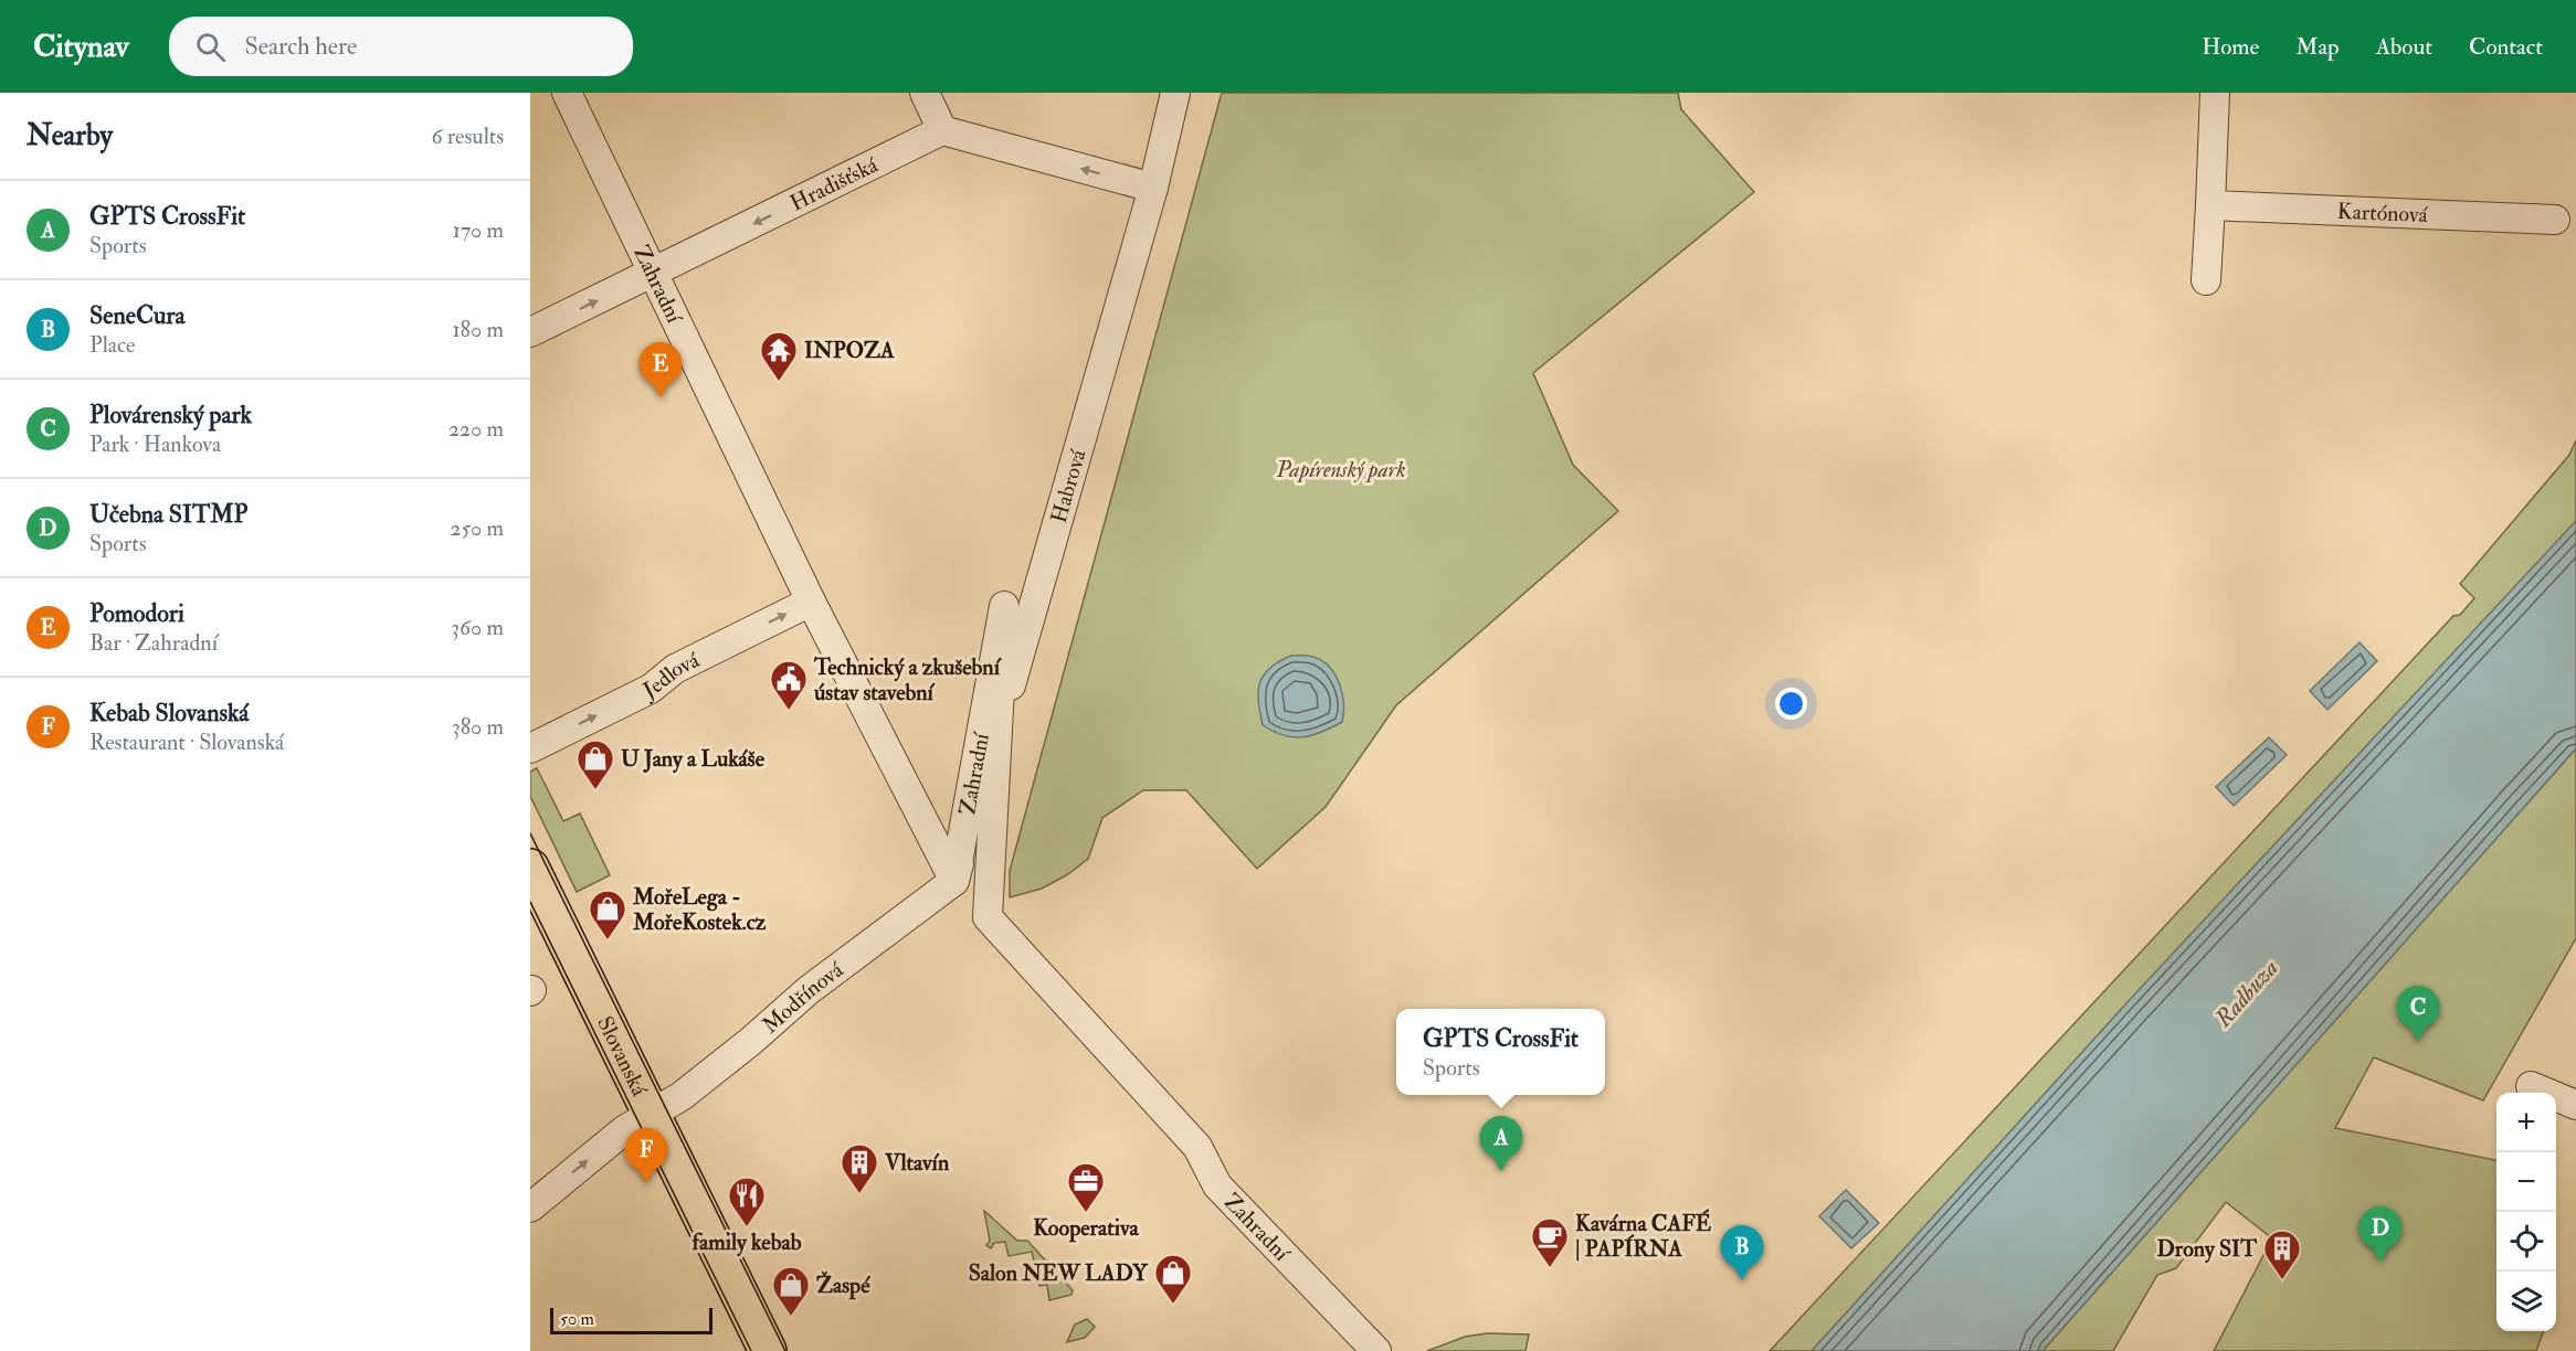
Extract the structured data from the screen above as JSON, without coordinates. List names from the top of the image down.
{
  "streets": {
    "main road": ["Slovanská"],
    "street": [
      "Hradišťská",
      "Kartónová",
      "Zahradní",
      "Habrová",
      "Jedlová",
      "Modřínová"
    ]
  },
  "crossings": [
    ["Hradišťská", "Zahradní"],
    ["Zahradní", "Habrová"],
    ["Zahradní", "Jedlová"],
    ["Zahradní", "Modřínová"],
    ["Habrová", "Modřínová"],
    ["Modřínová", "Slovanská"]
  ],
  "one_way": ["Jedlová"],
  "water": ["Radbuza"],
  "parks": ["Papírenský park"],
  "places": {
    "temple": ["INPOZA"],
    "public building": ["Technický a zkušební ústav stavební"],
    "shop": [
      "U Jany a Lukáše",
      "MořeLega - MořeKostek.cz",
      "Salon NEW LADY",
      "Žaspé"
    ],
    "building": ["Vltavín", "Drony SIT"],
    "office": ["Kooperativa"],
    "restaurant": ["family kebab"],
    "cafe": ["Kavárna CAFÉ | PAPÍRNA"]
  },
  "scale_bar": "50 m",
  "page": {
    "header": "Citynav",
    "search": "Search here",
    "nav": [
      "Home",
      "Map",
      "About",
      "Contact"
    ],
    "heading": ["Nearby", "6 results"],
    "list": [
      {
        "mark": "A",
        "name": "GPTS CrossFit",
        "note": "Sports",
        "value": "170 m"
      },
      {
        "mark": "B",
        "name": "SeneCura",
        "note": "Place",
        "value": "180 m"
      },
      {
        "mark": "C",
        "name": "Plovárenský park",
        "note": "Park · Hankova",
        "value": "220 m"
      },
      {
        "mark": "D",
        "name": "Učebna SITMP",
        "note": "Sports",
        "value": "250 m"
      },
      {
        "mark": "E",
        "name": "Pomodori",
        "note": "Bar · Zahradní",
        "value": "360 m"
      },
      {
        "mark": "F",
        "name": "Kebab Slovanská",
        "note": "Restaurant · Slovanská",
        "value": "380 m"
      }
    ],
    "pins": [
      "E",
      "C",
      "A",
      "F",
      "D",
      "B"
    ],
    "popup": ["GPTS CrossFit", "Sports"],
    "map_buttons": ["+", "−"],
    "scale": "50 m"
  }
}
